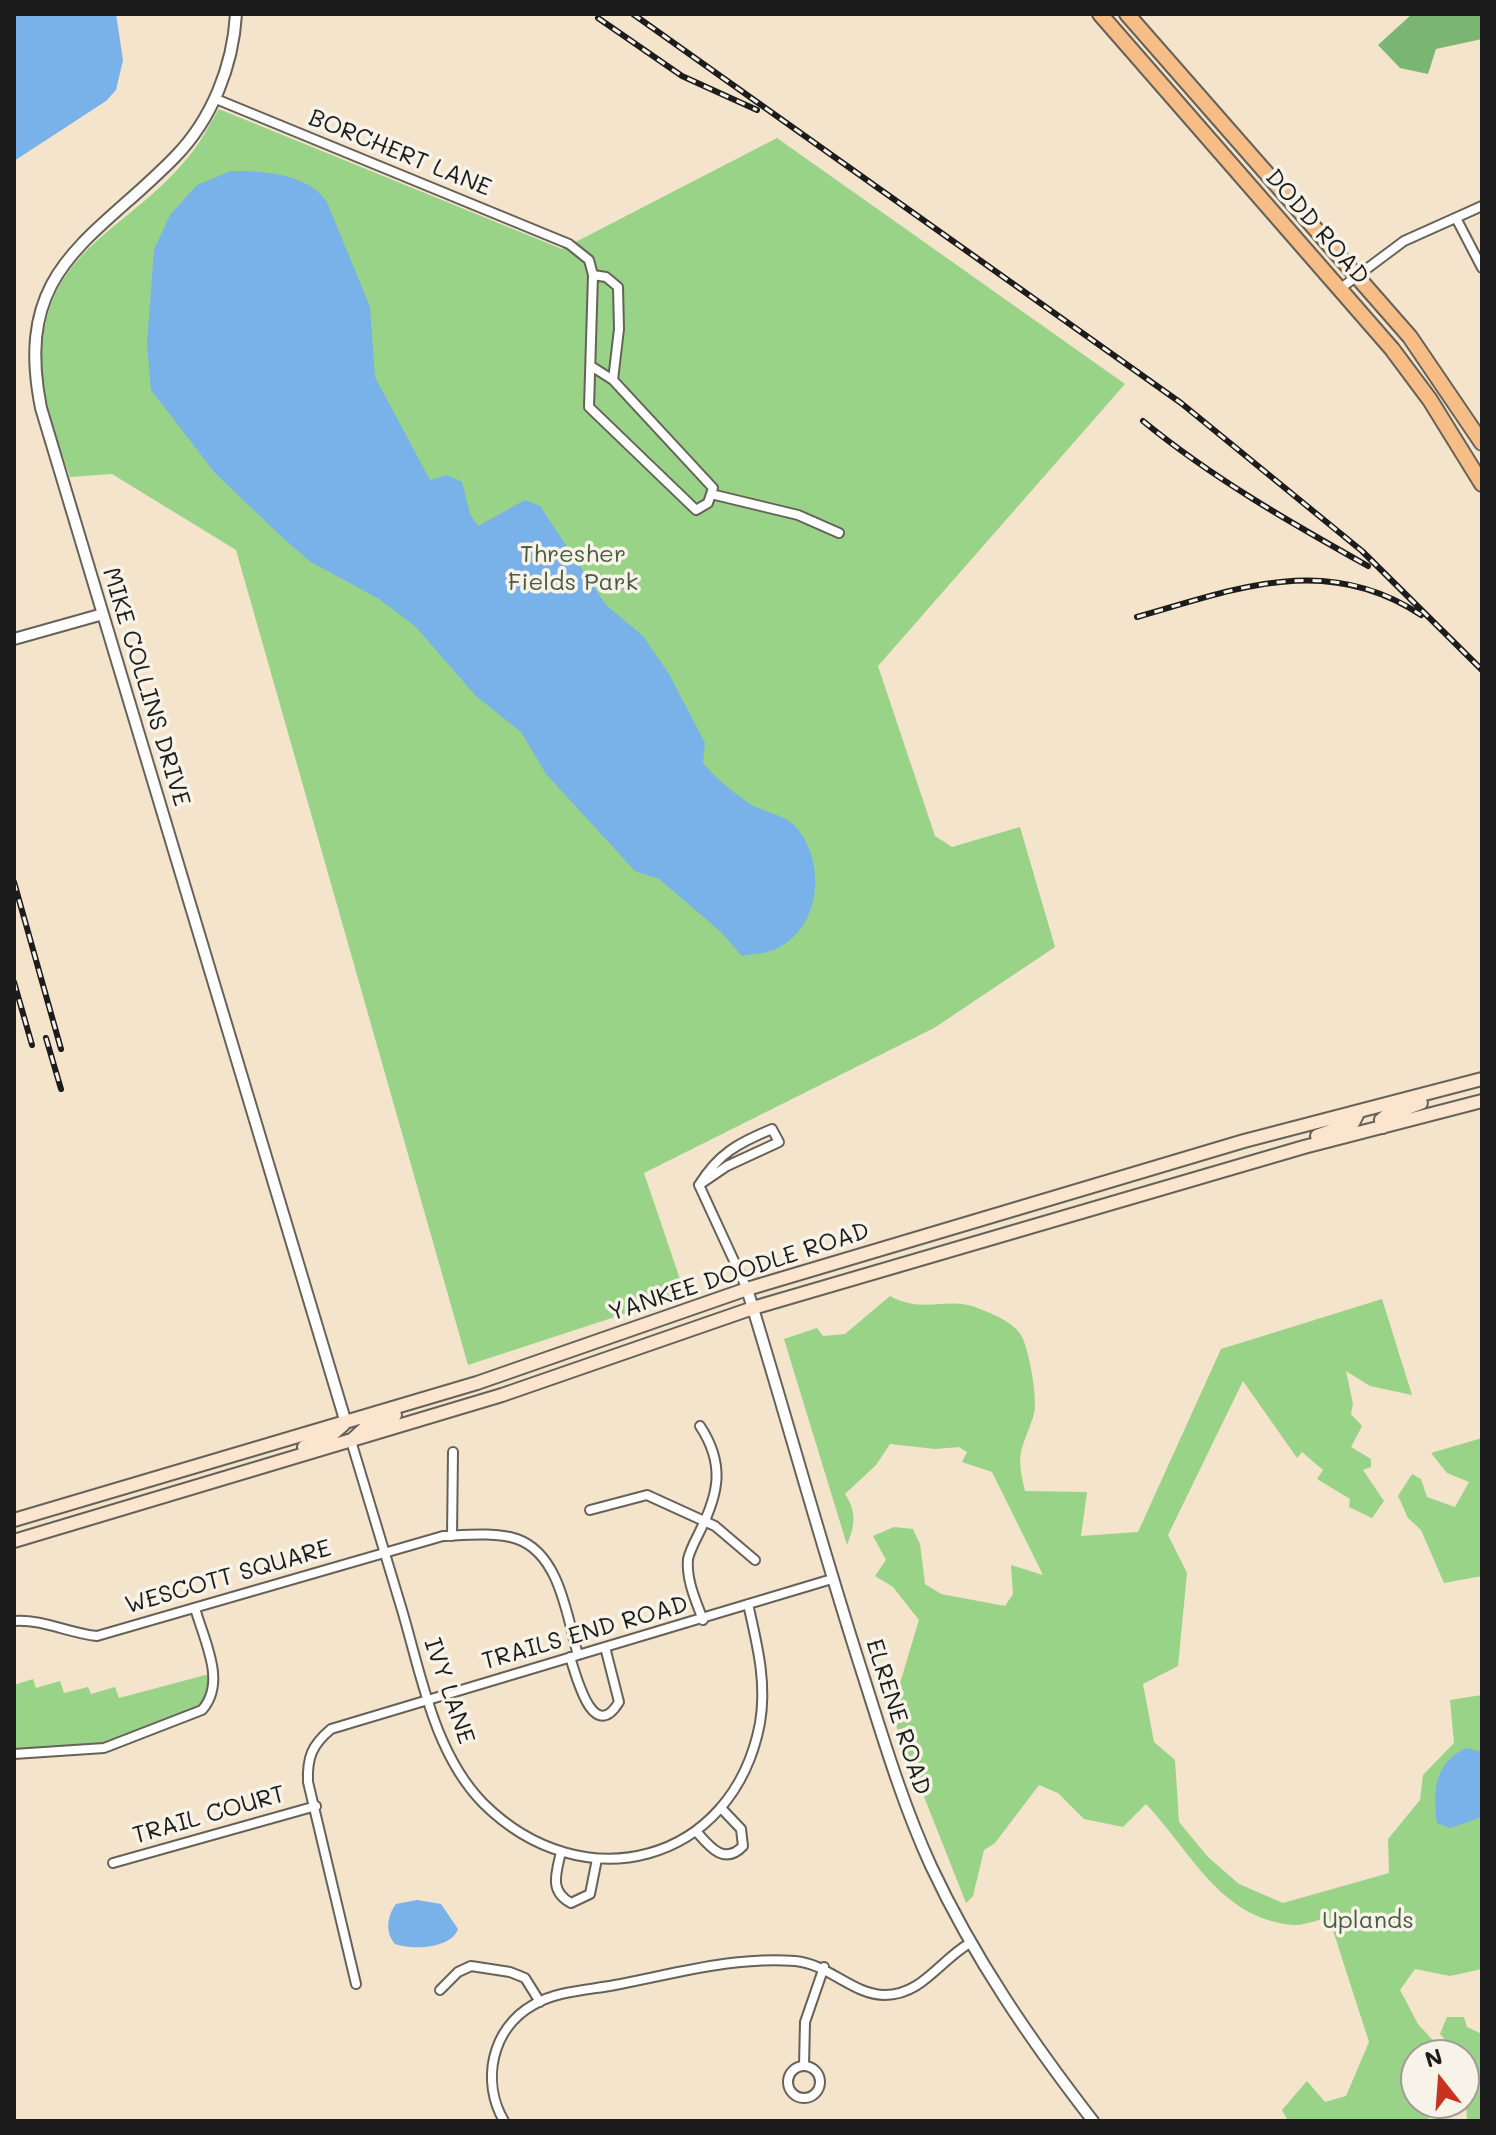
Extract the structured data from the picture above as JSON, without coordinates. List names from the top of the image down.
{
  "streets": {
    "main road": ["DODD ROAD", "YANKEE DOODLE ROAD"],
    "street": [
      "BORCHERT LANE",
      "MIKE COLLINS DRIVE",
      "WESCOTT SQUARE",
      "TRAILS END ROAD",
      "IVY LANE",
      "ELRENE ROAD",
      "TRAIL COURT"
    ]
  },
  "crossings": [
    ["BORCHERT LANE", "MIKE COLLINS DRIVE"],
    ["MIKE COLLINS DRIVE", "YANKEE DOODLE ROAD"],
    ["YANKEE DOODLE ROAD", "IVY LANE"],
    ["YANKEE DOODLE ROAD", "ELRENE ROAD"],
    ["WESCOTT SQUARE", "TRAILS END ROAD"],
    ["WESCOTT SQUARE", "IVY LANE"],
    ["TRAILS END ROAD", "IVY LANE"],
    ["TRAILS END ROAD", "ELRENE ROAD"],
    ["TRAILS END ROAD", "TRAIL COURT"]
  ],
  "parks": ["Thresher Fields Park", "Uplands"],
  "north": "top"
}
